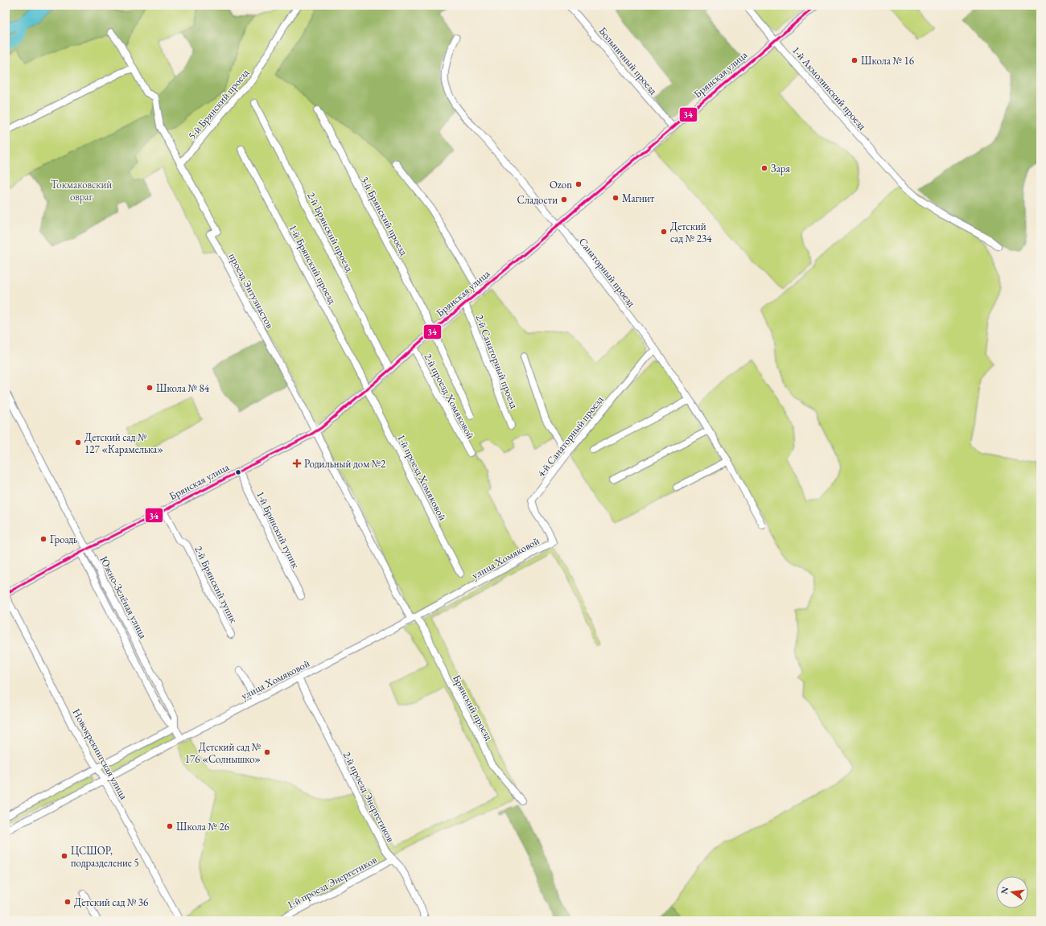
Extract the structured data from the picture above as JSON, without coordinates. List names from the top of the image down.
{
  "streets": {
    "street": [
      "Больничный проезд",
      "Брянская улица",
      "1-й Акмолинский проезд",
      "5-й Брянский проезд",
      "3-й Брянский проезд",
      "2-й Брянский проезд",
      "1-й Брянский проезд",
      "Санаторный проезд",
      "проезд Энтузиастов",
      "2-й Санаторный проезд",
      "2-й проезд Хомяковой",
      "4-й Санаторный проезд",
      "1-й проезд Хомяковой",
      "1-й Брянский тупик",
      "улица Хомяковой",
      "2-й Брянский тупик",
      "Южно-Зелёная улица",
      "Брянский проезд",
      "Новокрекингская улица",
      "2-й проезд Энергетиков",
      "1-й проезд Энергетиков"
    ]
  },
  "crossings": [
    ["Больничный проезд", "Брянская улица"],
    ["Брянская улица", "1-й Акмолинский проезд"],
    ["Брянская улица", "3-й Брянский проезд"],
    ["Брянская улица", "2-й Брянский проезд"],
    ["Брянская улица", "1-й Брянский проезд"],
    ["Брянская улица", "Санаторный проезд"],
    ["Брянская улица", "проезд Энтузиастов"],
    ["Брянская улица", "2-й Санаторный проезд"],
    ["Брянская улица", "2-й проезд Хомяковой"],
    ["Брянская улица", "1-й проезд Хомяковой"],
    ["Брянская улица", "1-й Брянский тупик"],
    ["Брянская улица", "2-й Брянский тупик"],
    ["Брянская улица", "Южно-Зелёная улица"],
    ["Брянская улица", "Брянский проезд"],
    ["5-й Брянский проезд", "проезд Энтузиастов"],
    ["1-й Брянский проезд", "1-й проезд Хомяковой"],
    ["Санаторный проезд", "4-й Санаторный проезд"],
    ["проезд Энтузиастов", "Брянский проезд"],
    ["4-й Санаторный проезд", "улица Хомяковой"],
    ["улица Хомяковой", "Южно-Зелёная улица"],
    ["улица Хомяковой", "Брянский проезд"],
    ["улица Хомяковой", "Новокрекингская улица"],
    ["улица Хомяковой", "2-й проезд Энергетиков"],
    ["2-й проезд Энергетиков", "1-й проезд Энергетиков"]
  ],
  "parks": ["Токмаковский овраг"],
  "places": {
    "other": [
      "Школа № 16",
      "Заря",
      "Ozon",
      "Магнит",
      "Сладости",
      "Детский сад № 234",
      "Школа № 84",
      "Детский сад № 127 «Карамелька»",
      "Гроздь",
      "Детский сад № 176 «Солнышко»",
      "Школа № 26",
      "ЦСШОР, подразделение 5",
      "Детский сад № 36"
    ],
    "health": ["Родильный дом №2"]
  },
  "lines": ["transit line 34"],
  "north": "left"
}
